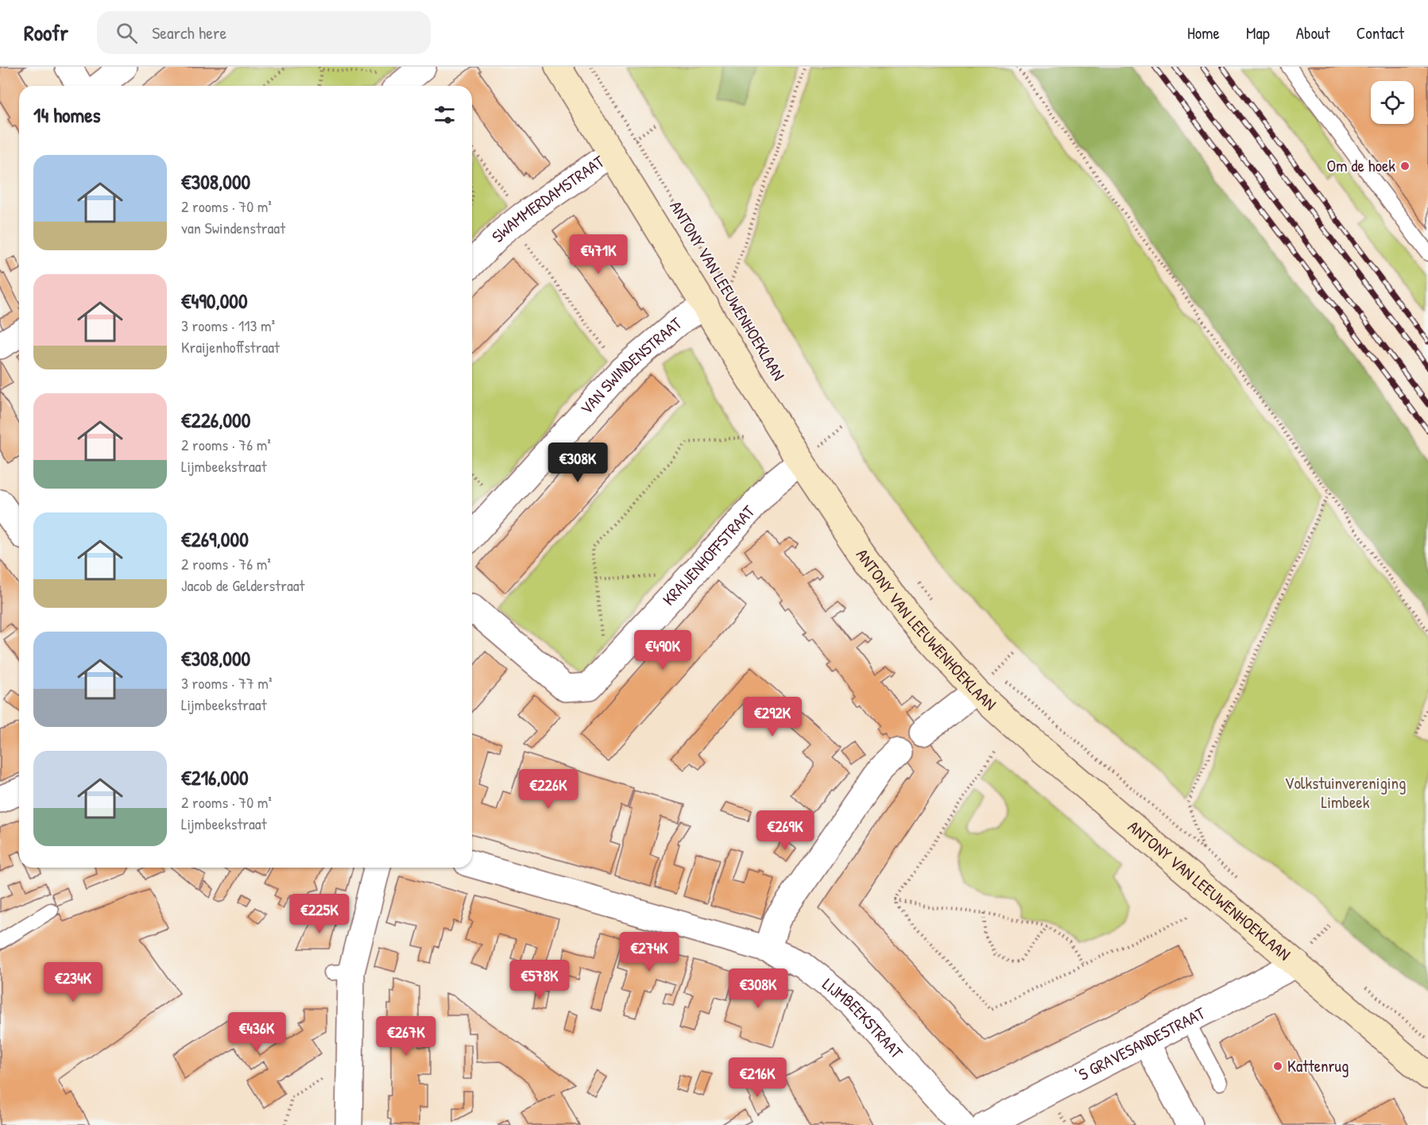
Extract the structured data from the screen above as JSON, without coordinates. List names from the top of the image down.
{
  "streets": {
    "street": [
      "SWAMMERDAMSTRAAT",
      "ANTONY VAN LEEUWENHOEKLAAN",
      "VAN SWINDENSTRAAT",
      "KRAIJENHOFFSTRAAT",
      "LIJMBEEKSTRAAT",
      "'S GRAVESANDESTRAAT"
    ]
  },
  "crossings": [
    ["SWAMMERDAMSTRAAT", "ANTONY VAN LEEUWENHOEKLAAN"],
    ["ANTONY VAN LEEUWENHOEKLAAN", "VAN SWINDENSTRAAT"],
    ["ANTONY VAN LEEUWENHOEKLAAN", "KRAIJENHOFFSTRAAT"],
    ["ANTONY VAN LEEUWENHOEKLAAN", "'S GRAVESANDESTRAAT"]
  ],
  "parks": ["Volkstuinvereniging Limbeek"],
  "places": ["Om de hoek", "Kattenrug"],
  "page": {
    "header": "Roofr",
    "search": "Search here",
    "nav": [
      "Home",
      "Map",
      "About",
      "Contact"
    ],
    "heading": "14 homes",
    "list": [
      {
        "name": "€308,000",
        "note": "2 rooms · 70 m² · van Swindenstraat"
      },
      {
        "name": "€490,000",
        "note": "3 rooms · 113 m² · Kraijenhoffstraat"
      },
      {
        "name": "€226,000",
        "note": "2 rooms · 76 m² · Lijmbeekstraat"
      },
      {
        "name": "€269,000",
        "note": "2 rooms · 76 m² · Jacob de Gelderstraat"
      },
      {
        "name": "€308,000",
        "note": "3 rooms · 77 m² · Lijmbeekstraat"
      },
      {
        "name": "€216,000",
        "note": "2 rooms · 70 m² · Lijmbeekstraat"
      }
    ],
    "price": [
      "€471K",
      "€308K",
      "€490K",
      "€292K",
      "€226K",
      "€269K",
      "€225K",
      "€274K",
      "€578K",
      "€234K",
      "€308K",
      "€436K",
      "€267K",
      "€216K"
    ]
  }
}
